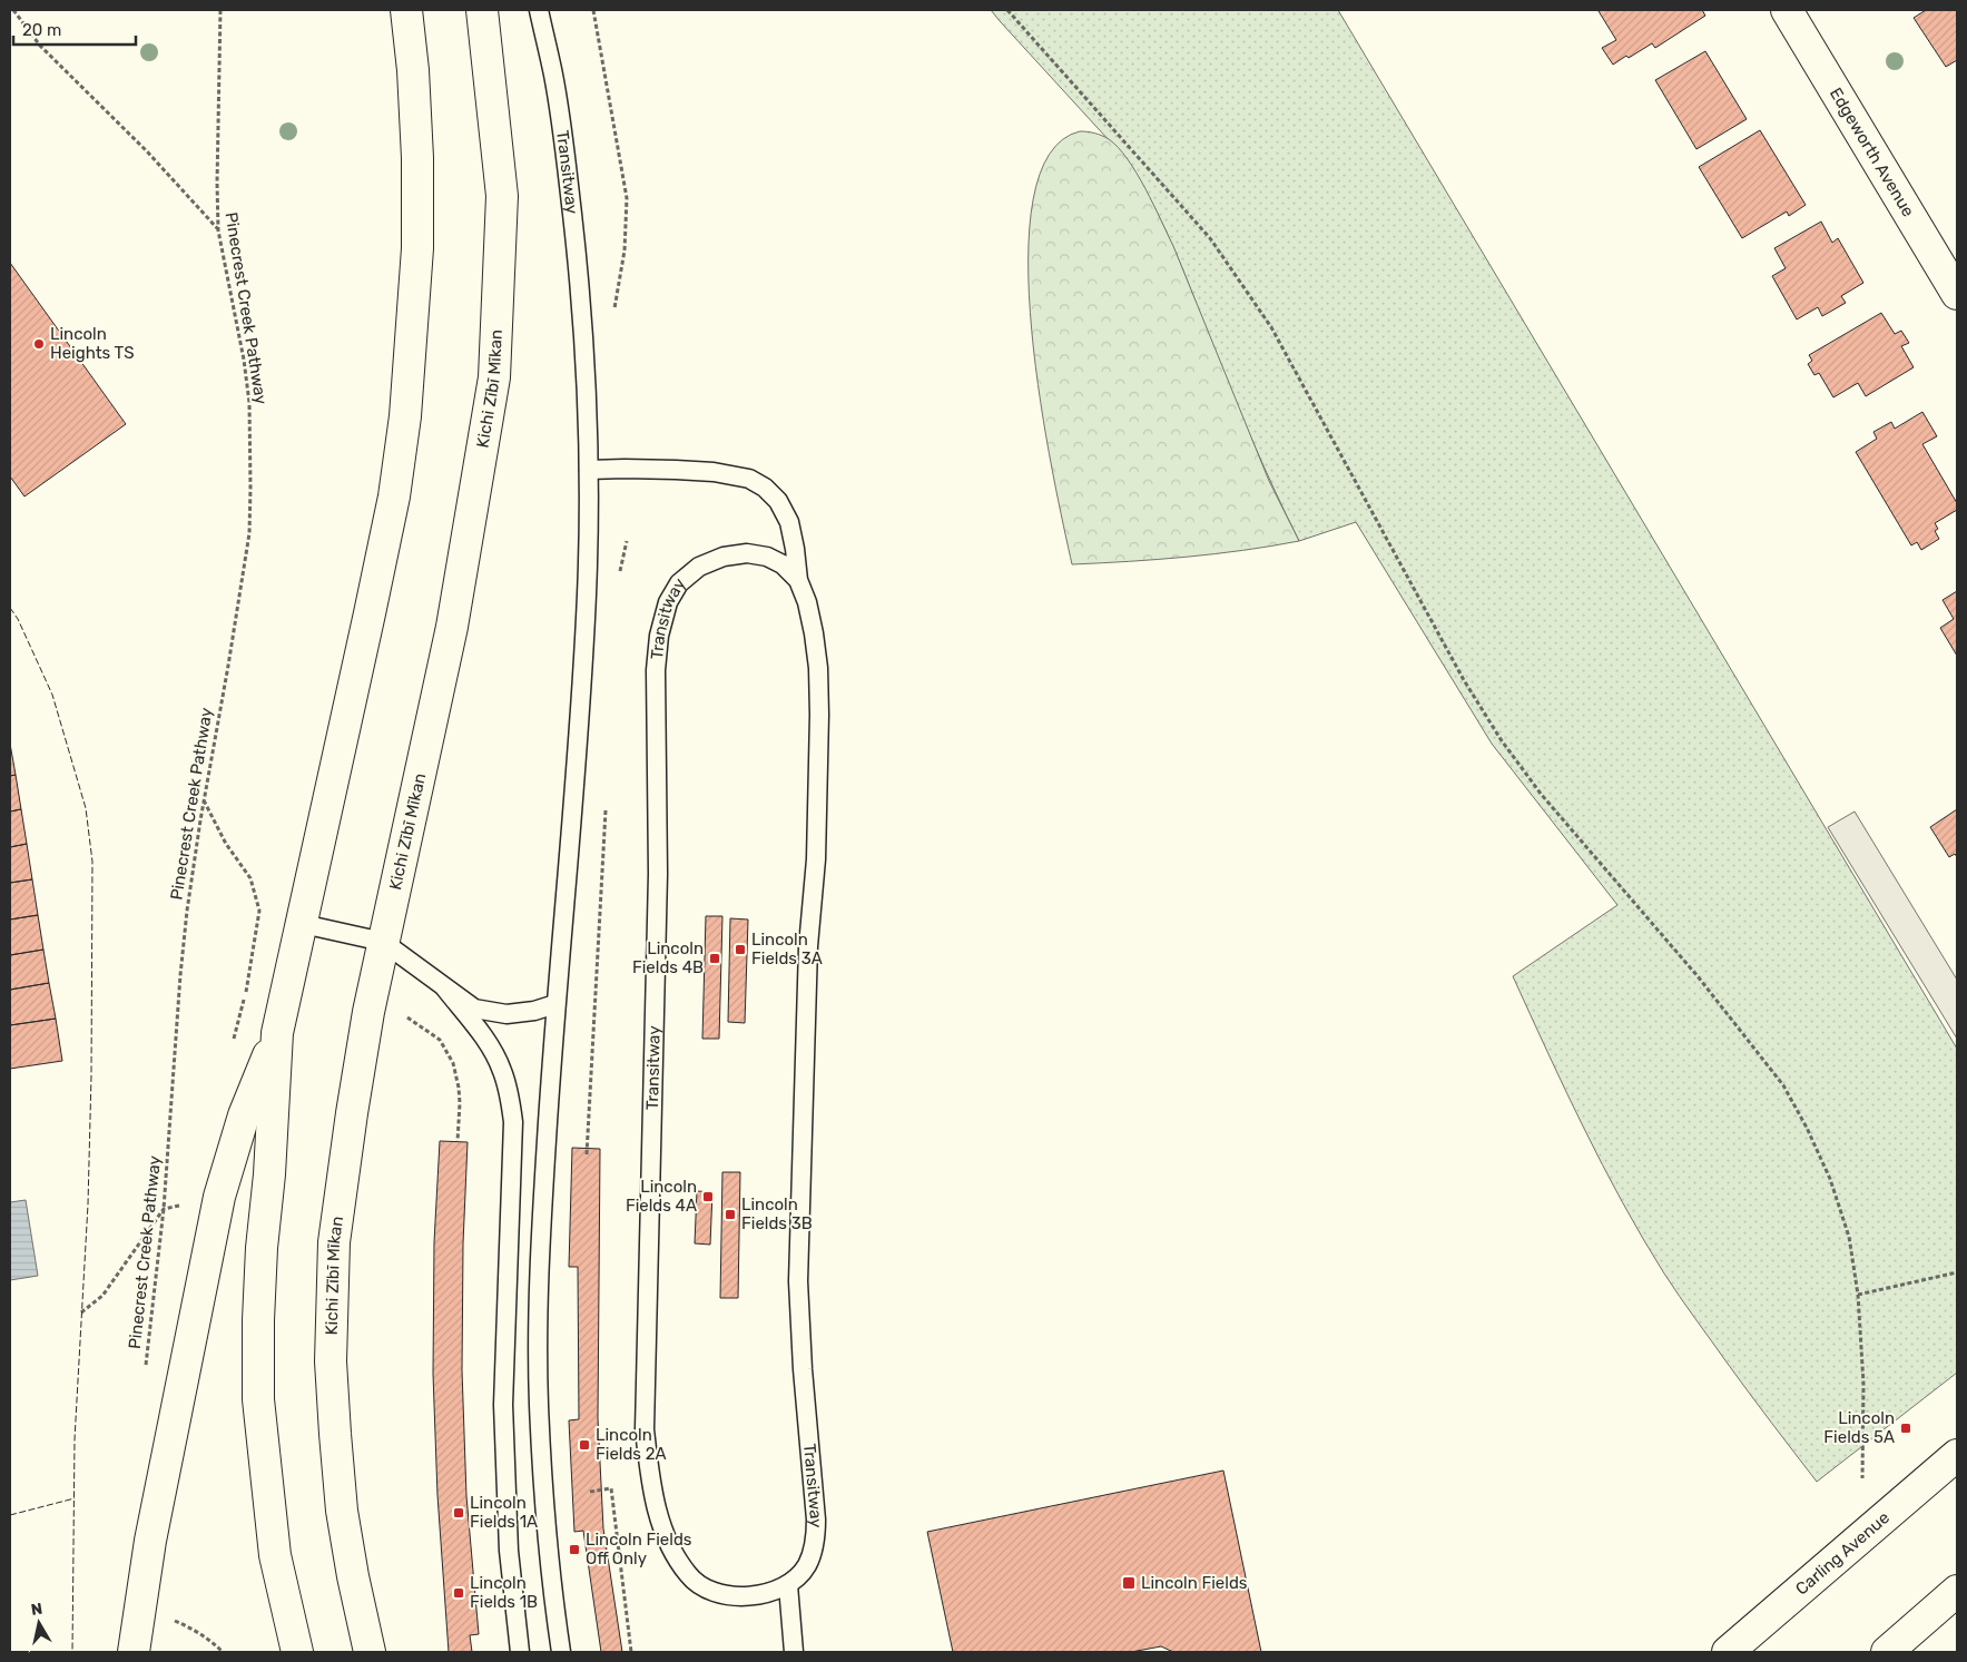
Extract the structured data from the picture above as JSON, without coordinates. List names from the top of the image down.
{
  "streets": {
    "main road": ["Edgeworth Avenue", "Kichi Zībī Mīkan", "Carling Avenue"],
    "lane": ["Transitway"],
    "path": ["Pinecrest Creek Pathway"]
  },
  "places": {
    "other": ["Lincoln Heights TS"],
    "transit": [
      "Lincoln Fields 3A",
      "Lincoln Fields 4B",
      "Lincoln Fields 4A",
      "Lincoln Fields 3B",
      "Lincoln Fields 5A",
      "Lincoln Fields 2A",
      "Lincoln Fields 1A",
      "Lincoln Fields Off Only",
      "Lincoln Fields",
      "Lincoln Fields 1B"
    ]
  },
  "scale_bar": "20 m",
  "north": "top"
}
